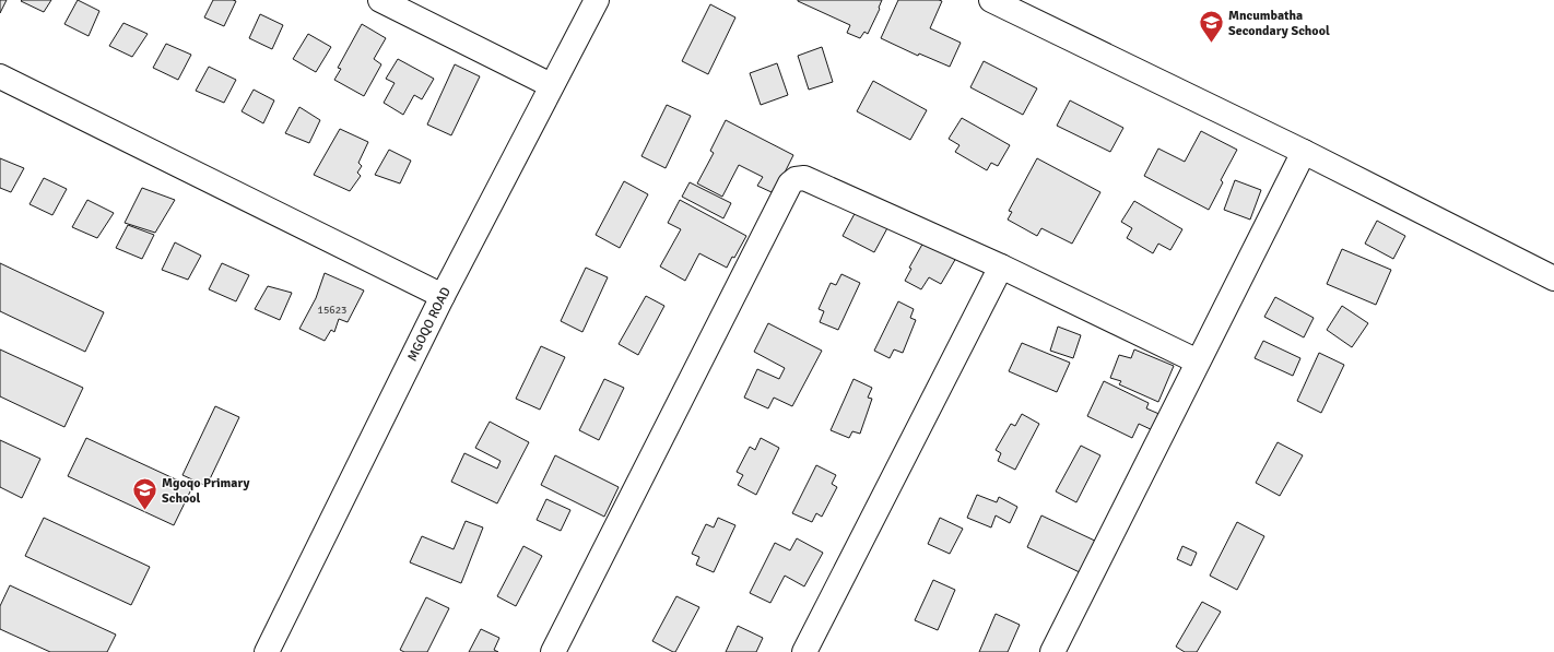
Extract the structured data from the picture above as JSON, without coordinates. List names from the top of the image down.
{
  "streets": {
    "street": ["MGOQO ROAD"]
  },
  "places": {
    "school or university": ["Mncumbatha Secondary School", "Mgoqo Primary School"]
  },
  "house_numbers": ["15623"]
}
